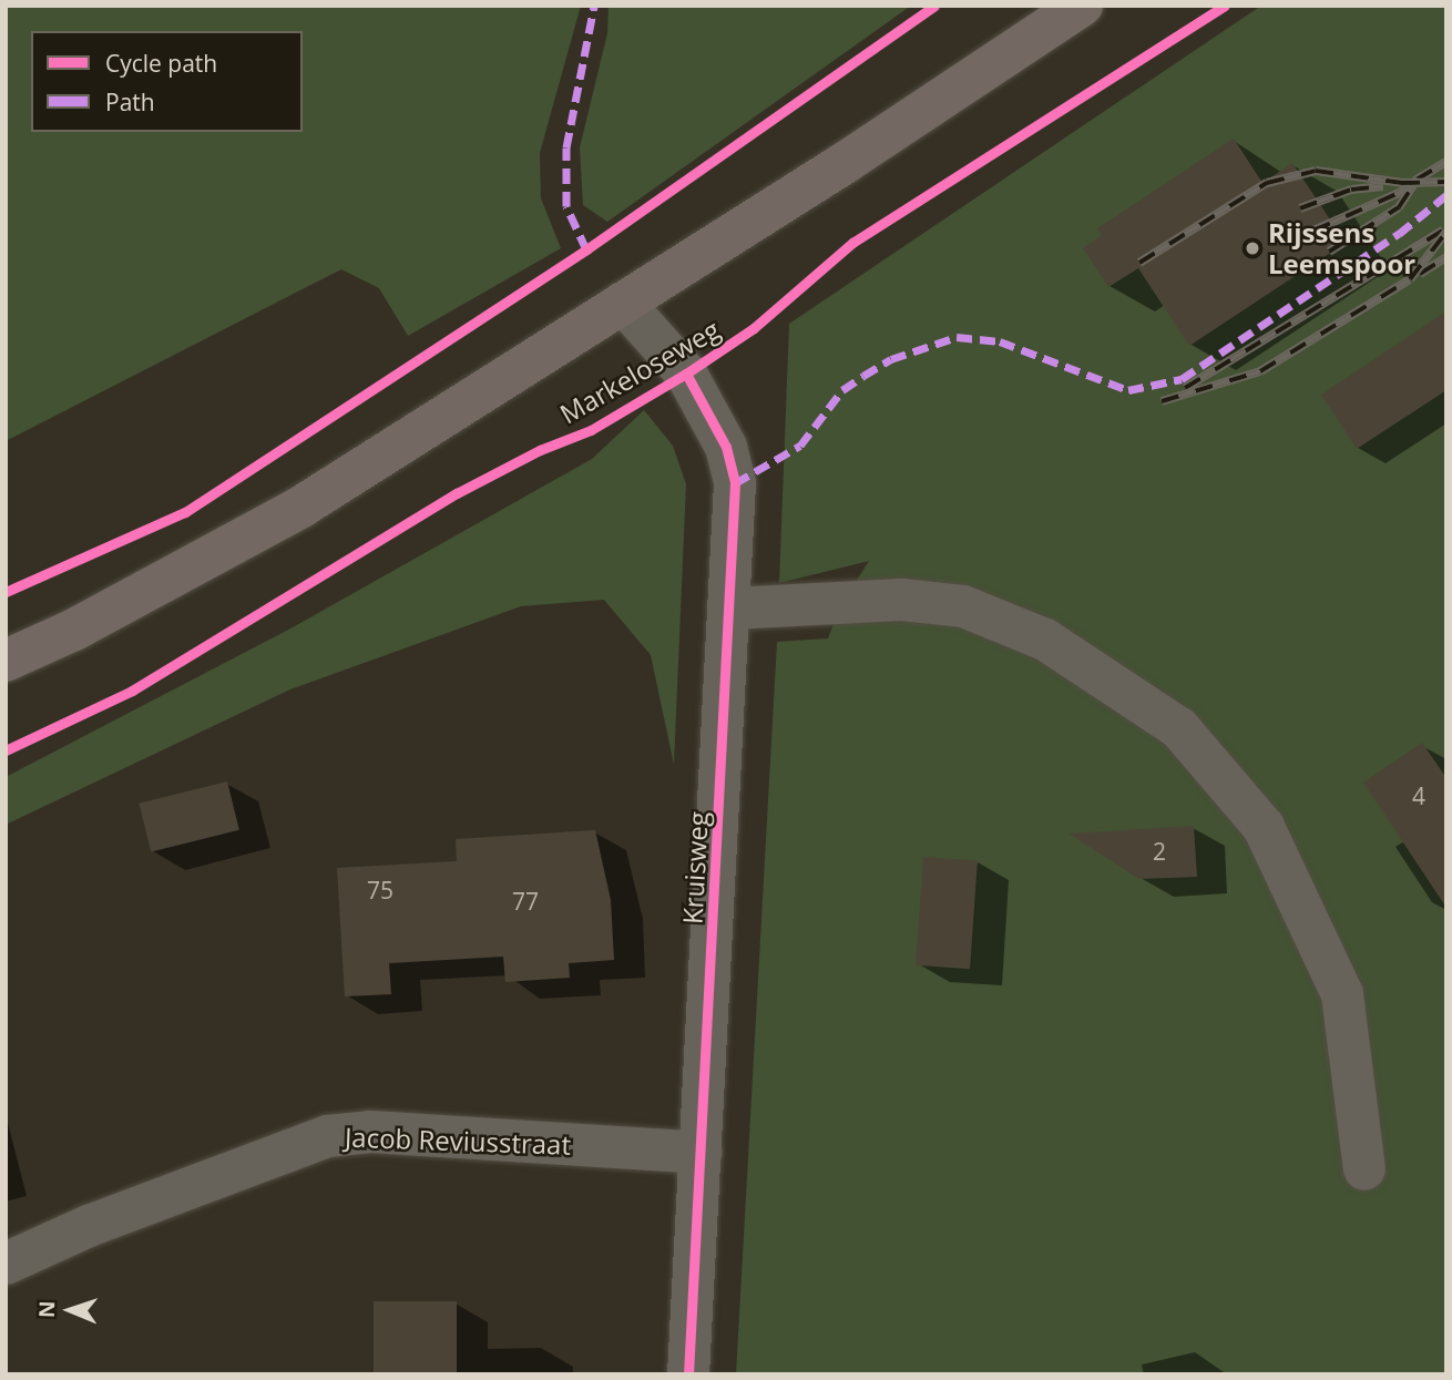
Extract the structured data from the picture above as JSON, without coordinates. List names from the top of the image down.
{
  "streets": {
    "street": ["Kruisweg", "Jacob Reviusstraat"],
    "cycle path": ["Markeloseweg"]
  },
  "crossings": [
    ["Kruisweg", "Jacob Reviusstraat"]
  ],
  "places": ["Rijssens Leemspoor"],
  "house_numbers": [
    "4",
    "2",
    "75",
    "77"
  ],
  "legend": ["Cycle path", "Path"],
  "north": "left"
}
